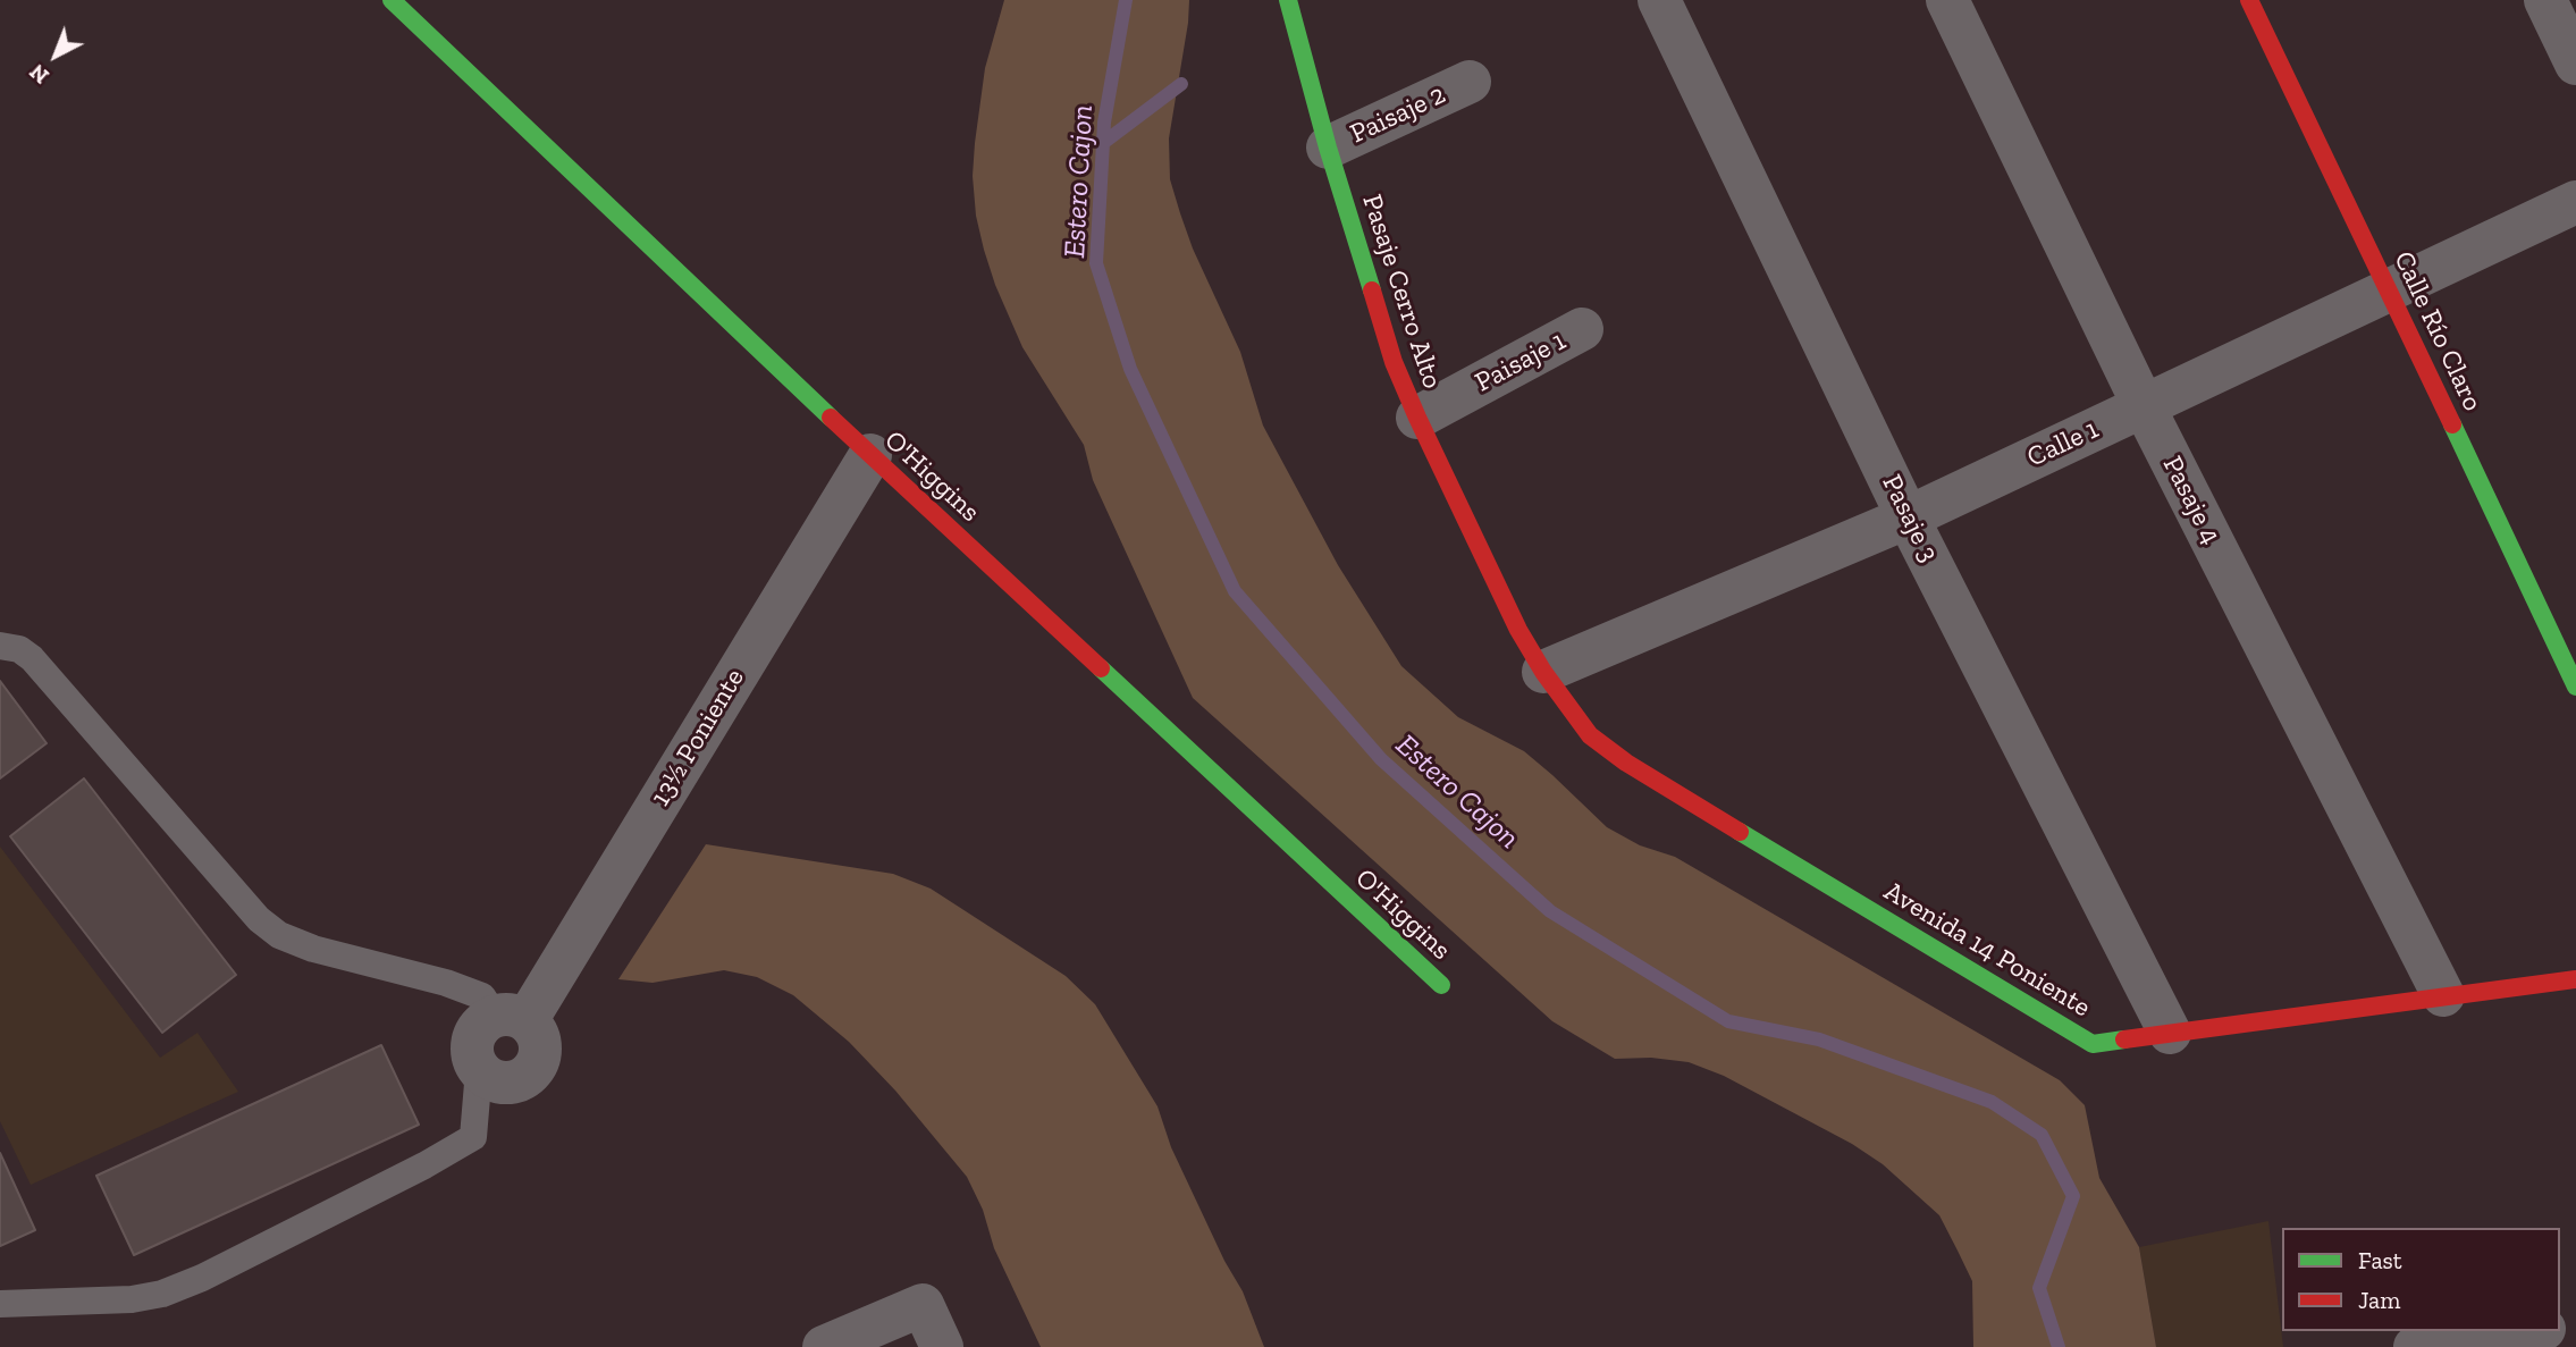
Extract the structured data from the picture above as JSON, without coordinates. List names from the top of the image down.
{
  "streets": {
    "street": [
      "Paisaje 2",
      "Pasaje Cerro Alto",
      "Calle Río Claro",
      "Paisaje 1",
      "Calle 1",
      "O'Higgins",
      "Pasaje 4",
      "Pasaje 3",
      "13½ Poniente",
      "Avenida 14 Poniente"
    ]
  },
  "crossings": [
    ["Paisaje 2", "Pasaje Cerro Alto"],
    ["Pasaje Cerro Alto", "Paisaje 1"],
    ["Pasaje Cerro Alto", "Calle 1"],
    ["Pasaje Cerro Alto", "Avenida 14 Poniente"],
    ["Calle Río Claro", "Calle 1"],
    ["Calle 1", "Pasaje 4"],
    ["Calle 1", "Pasaje 3"],
    ["Calle 1", "Avenida 14 Poniente"],
    ["O'Higgins", "13½ Poniente"],
    ["Pasaje 4", "Avenida 14 Poniente"],
    ["Pasaje 3", "Avenida 14 Poniente"]
  ],
  "water": ["Estero Cajon"],
  "legend": ["Fast", "Jam"],
  "north": "bottom left"
}
